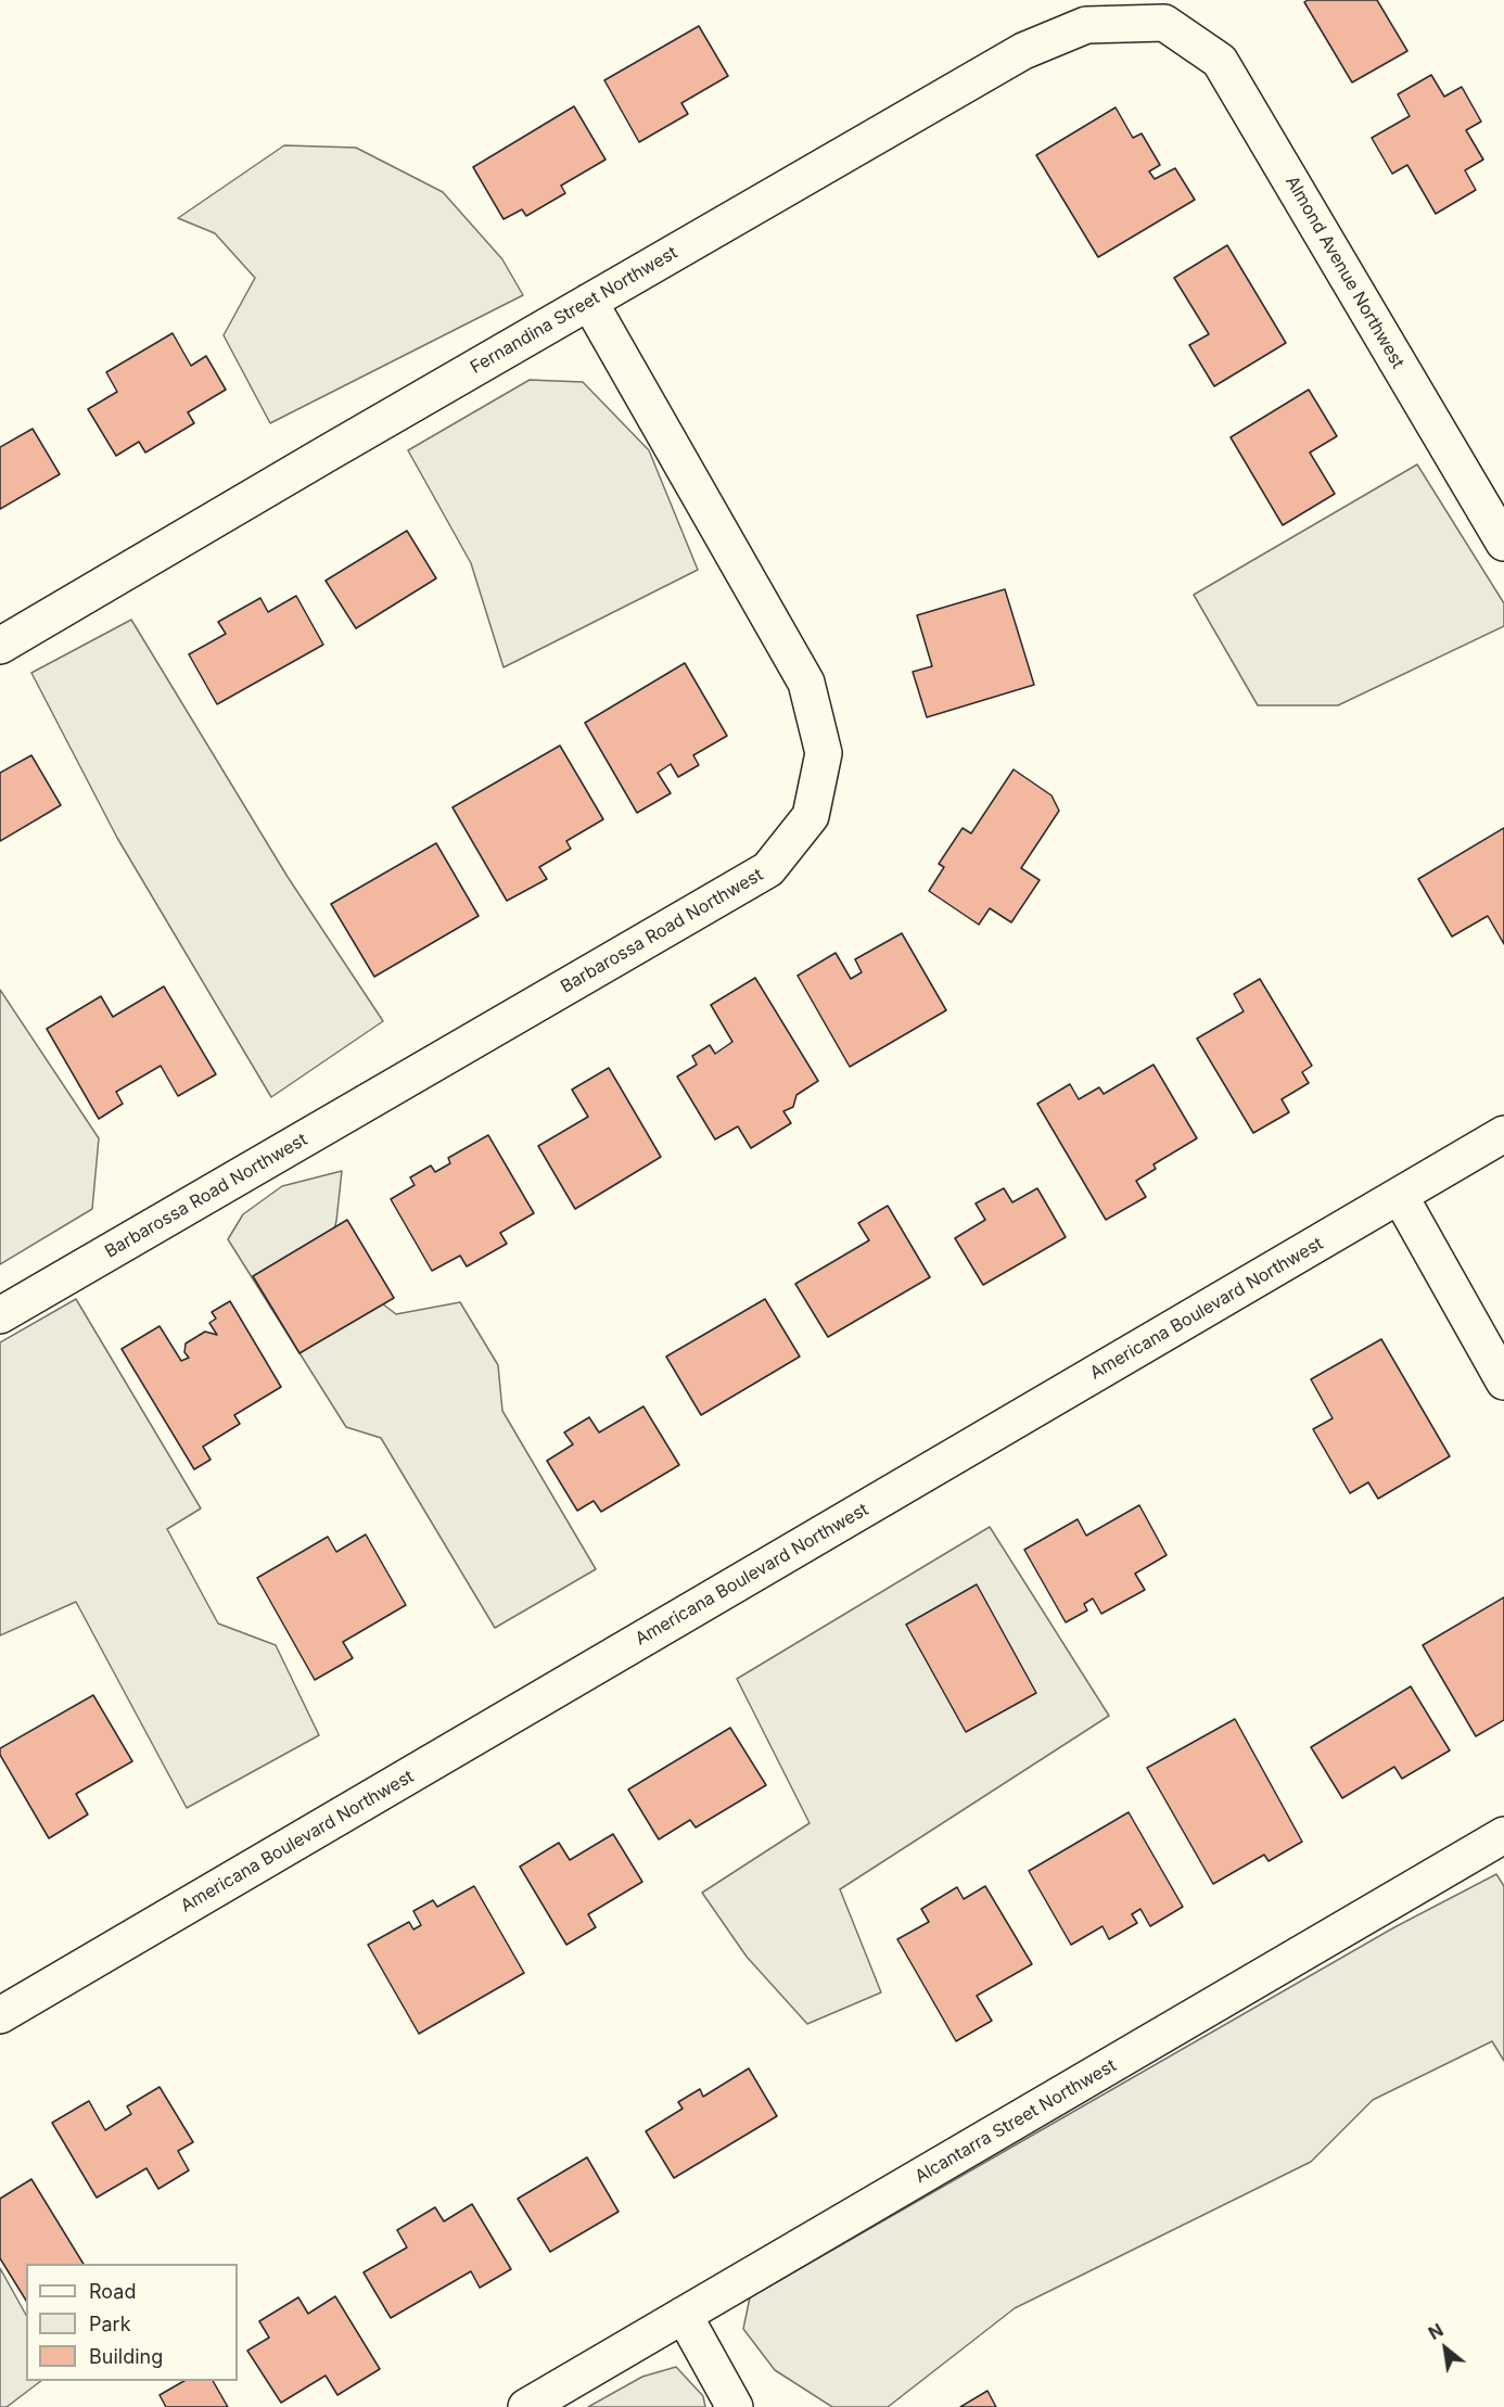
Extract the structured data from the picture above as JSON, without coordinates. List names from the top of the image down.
{
  "streets": {
    "street": [
      "Almond Avenue Northwest",
      "Fernandina Street Northwest",
      "Barbarossa Road Northwest",
      "Americana Boulevard Northwest",
      "Alcantarra Street Northwest"
    ]
  },
  "crossings": [
    ["Almond Avenue Northwest", "Fernandina Street Northwest"],
    ["Fernandina Street Northwest", "Barbarossa Road Northwest"]
  ],
  "legend": ["Road", "Park", "Building"],
  "north": "top left"
}
